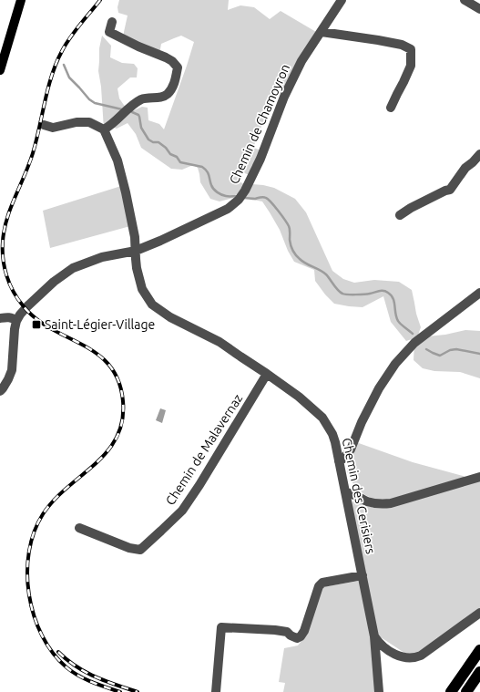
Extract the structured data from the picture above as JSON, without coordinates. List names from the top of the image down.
{
  "streets": {
    "street": ["Chemin de Chamoyron", "Chemin de Malavernaz", "Chemin des Cerisiers"]
  },
  "crossings": [
    ["Chemin de Chamoyron", "Chemin des Cerisiers"],
    ["Chemin de Malavernaz", "Chemin des Cerisiers"]
  ],
  "places": {
    "transit": ["Saint-Légier-Village"]
  }
}
